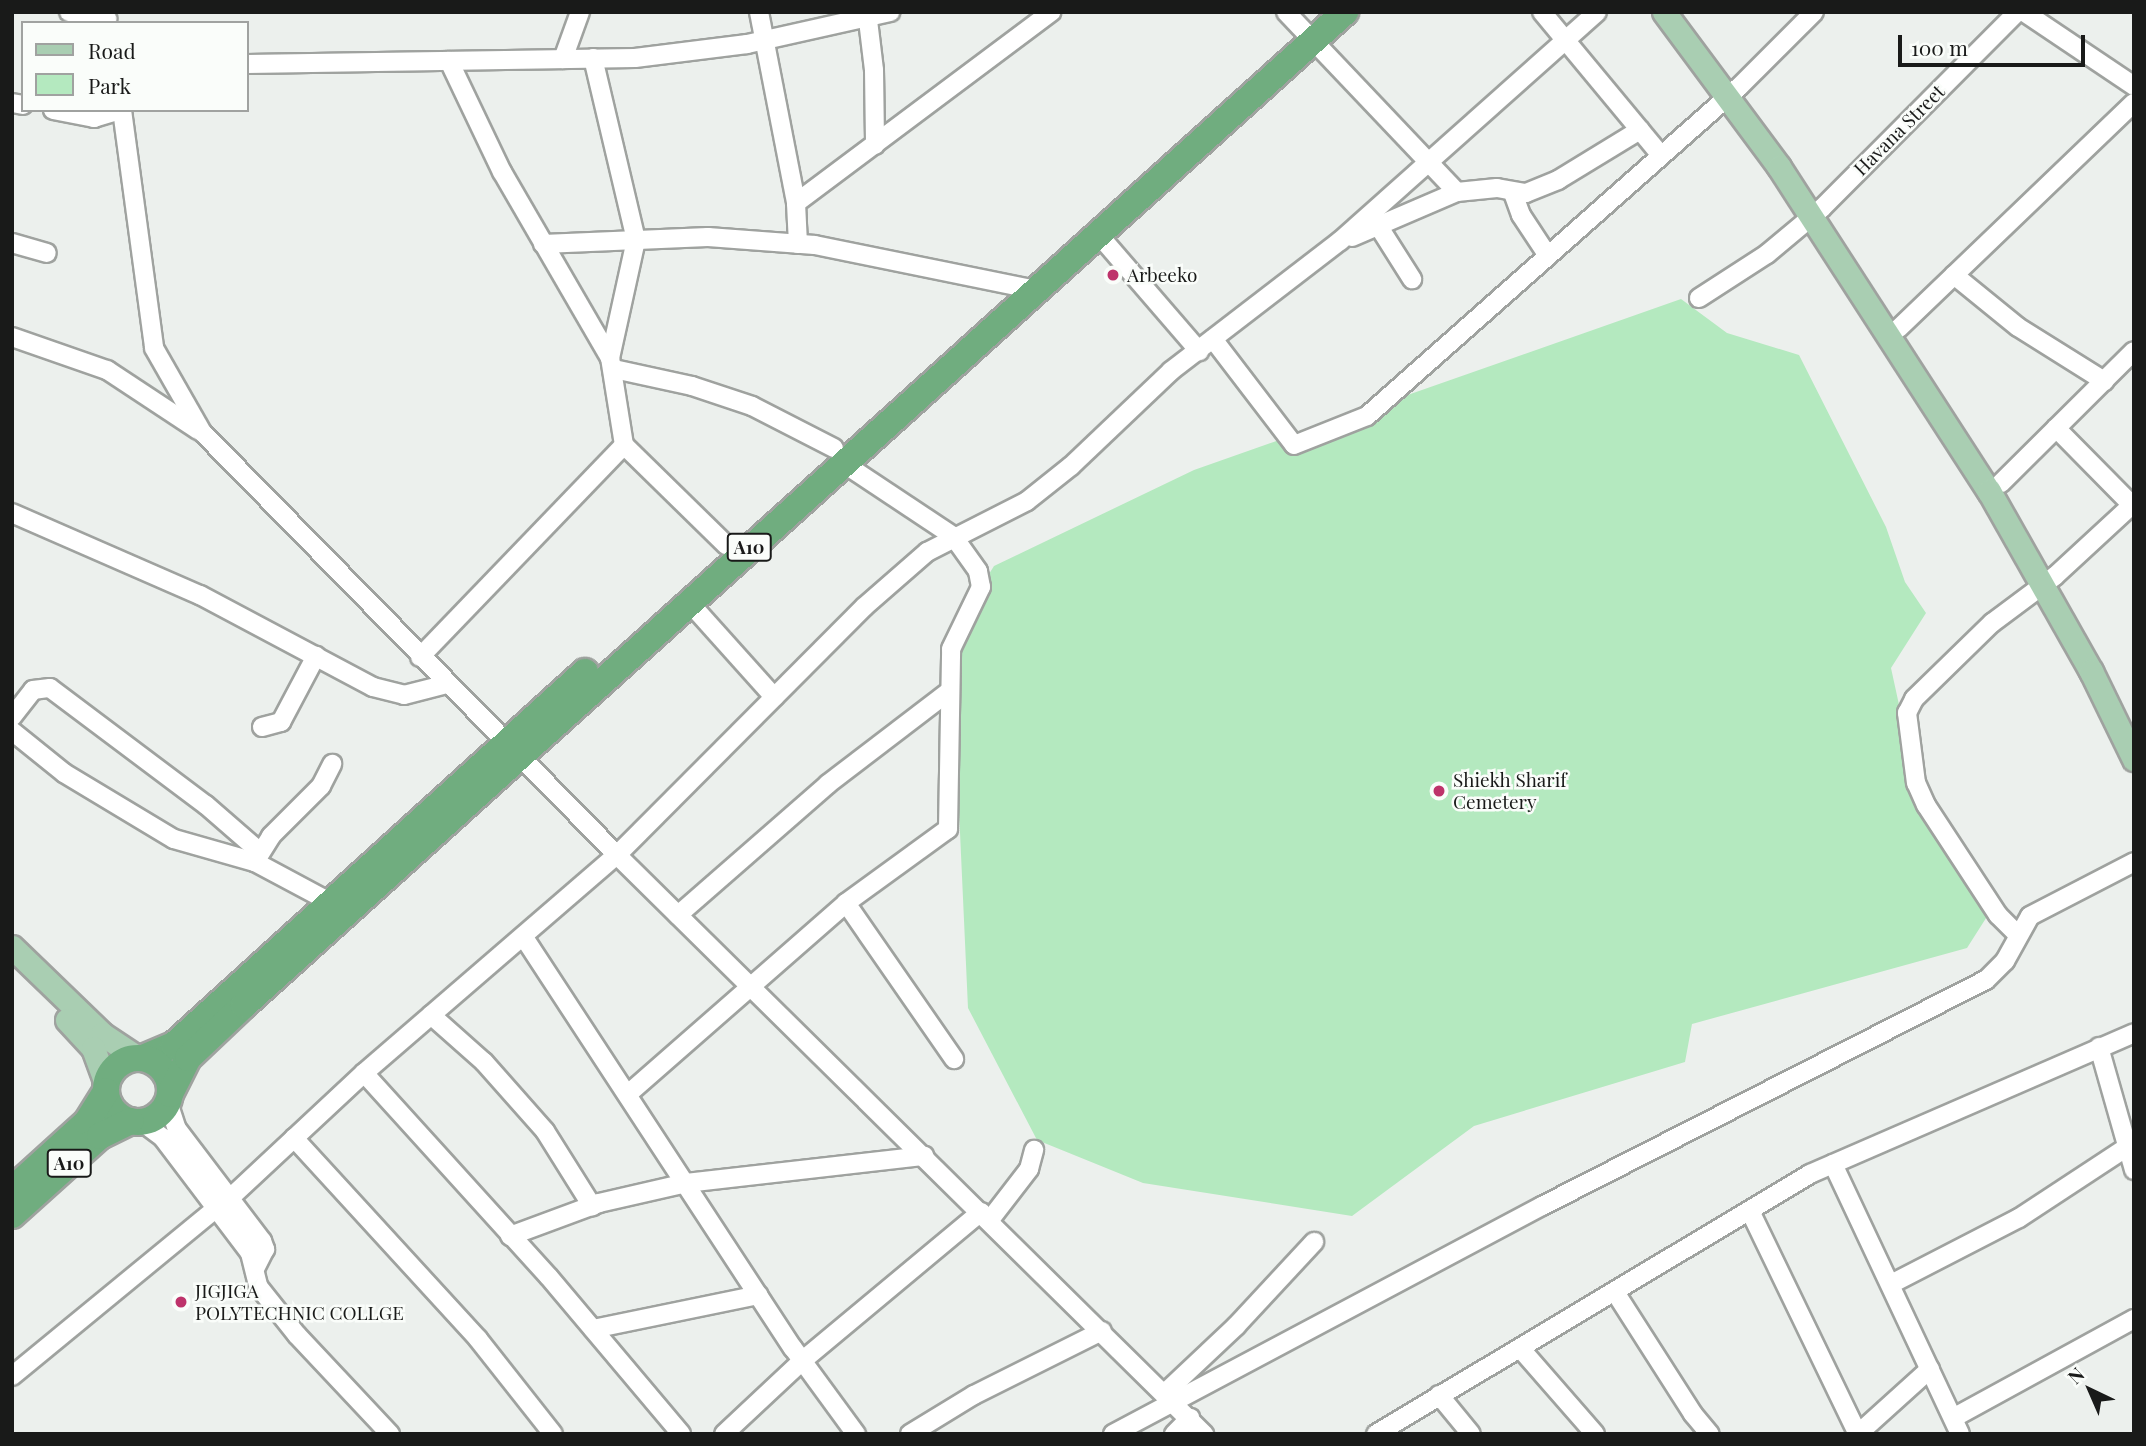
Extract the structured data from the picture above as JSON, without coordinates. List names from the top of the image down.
{
  "streets": {
    "highway": ["A10"],
    "street": ["Havana Street"]
  },
  "places": ["Arbeeko", "Shiekh Sharif Cemetery", "JIGJIGA POLYTECHNIC COLLGE"],
  "legend": ["Road", "Park"],
  "scale_bar": "100 m",
  "north": "top left"
}
